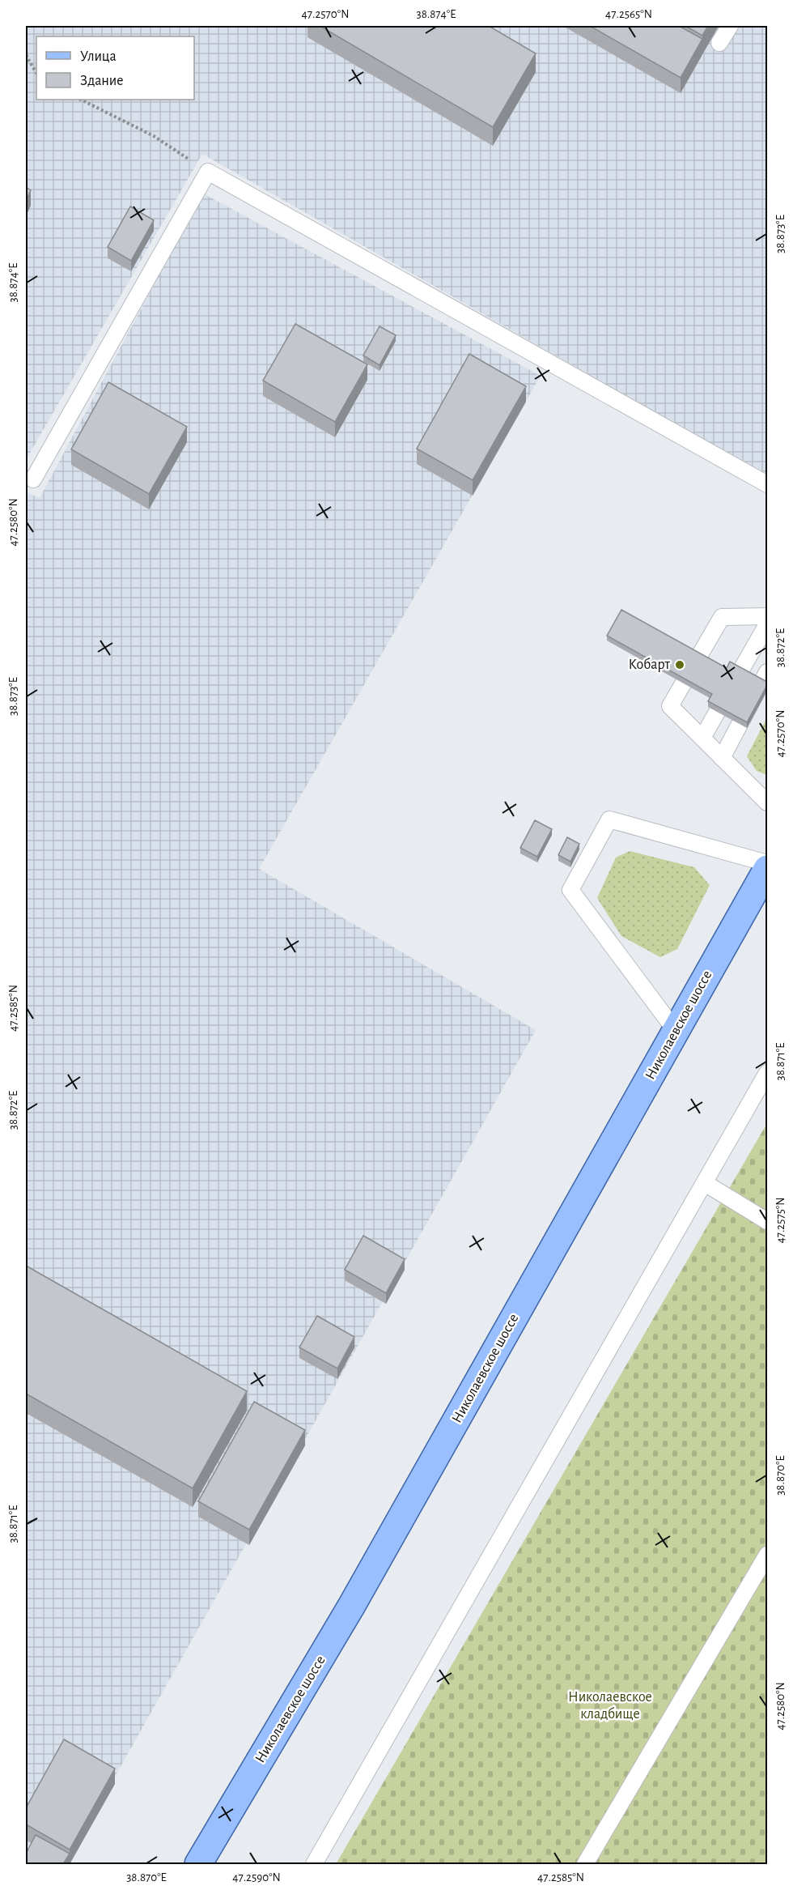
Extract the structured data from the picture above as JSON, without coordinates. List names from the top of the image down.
{
  "streets": {
    "main road": ["Николаевское шоссе"]
  },
  "parks": ["Николаевское кладбище"],
  "places": ["Кобарт"],
  "legend": ["Улица", "Здание"],
  "coordinates": [
    "47.2570°N",
    "38.874°E",
    "47.2565°N",
    "38.873°E",
    "47.2580°N",
    "38.872°E",
    "47.2585°N",
    "38.871°E",
    "47.2575°N",
    "38.870°E",
    "47.2590°N"
  ]
}
